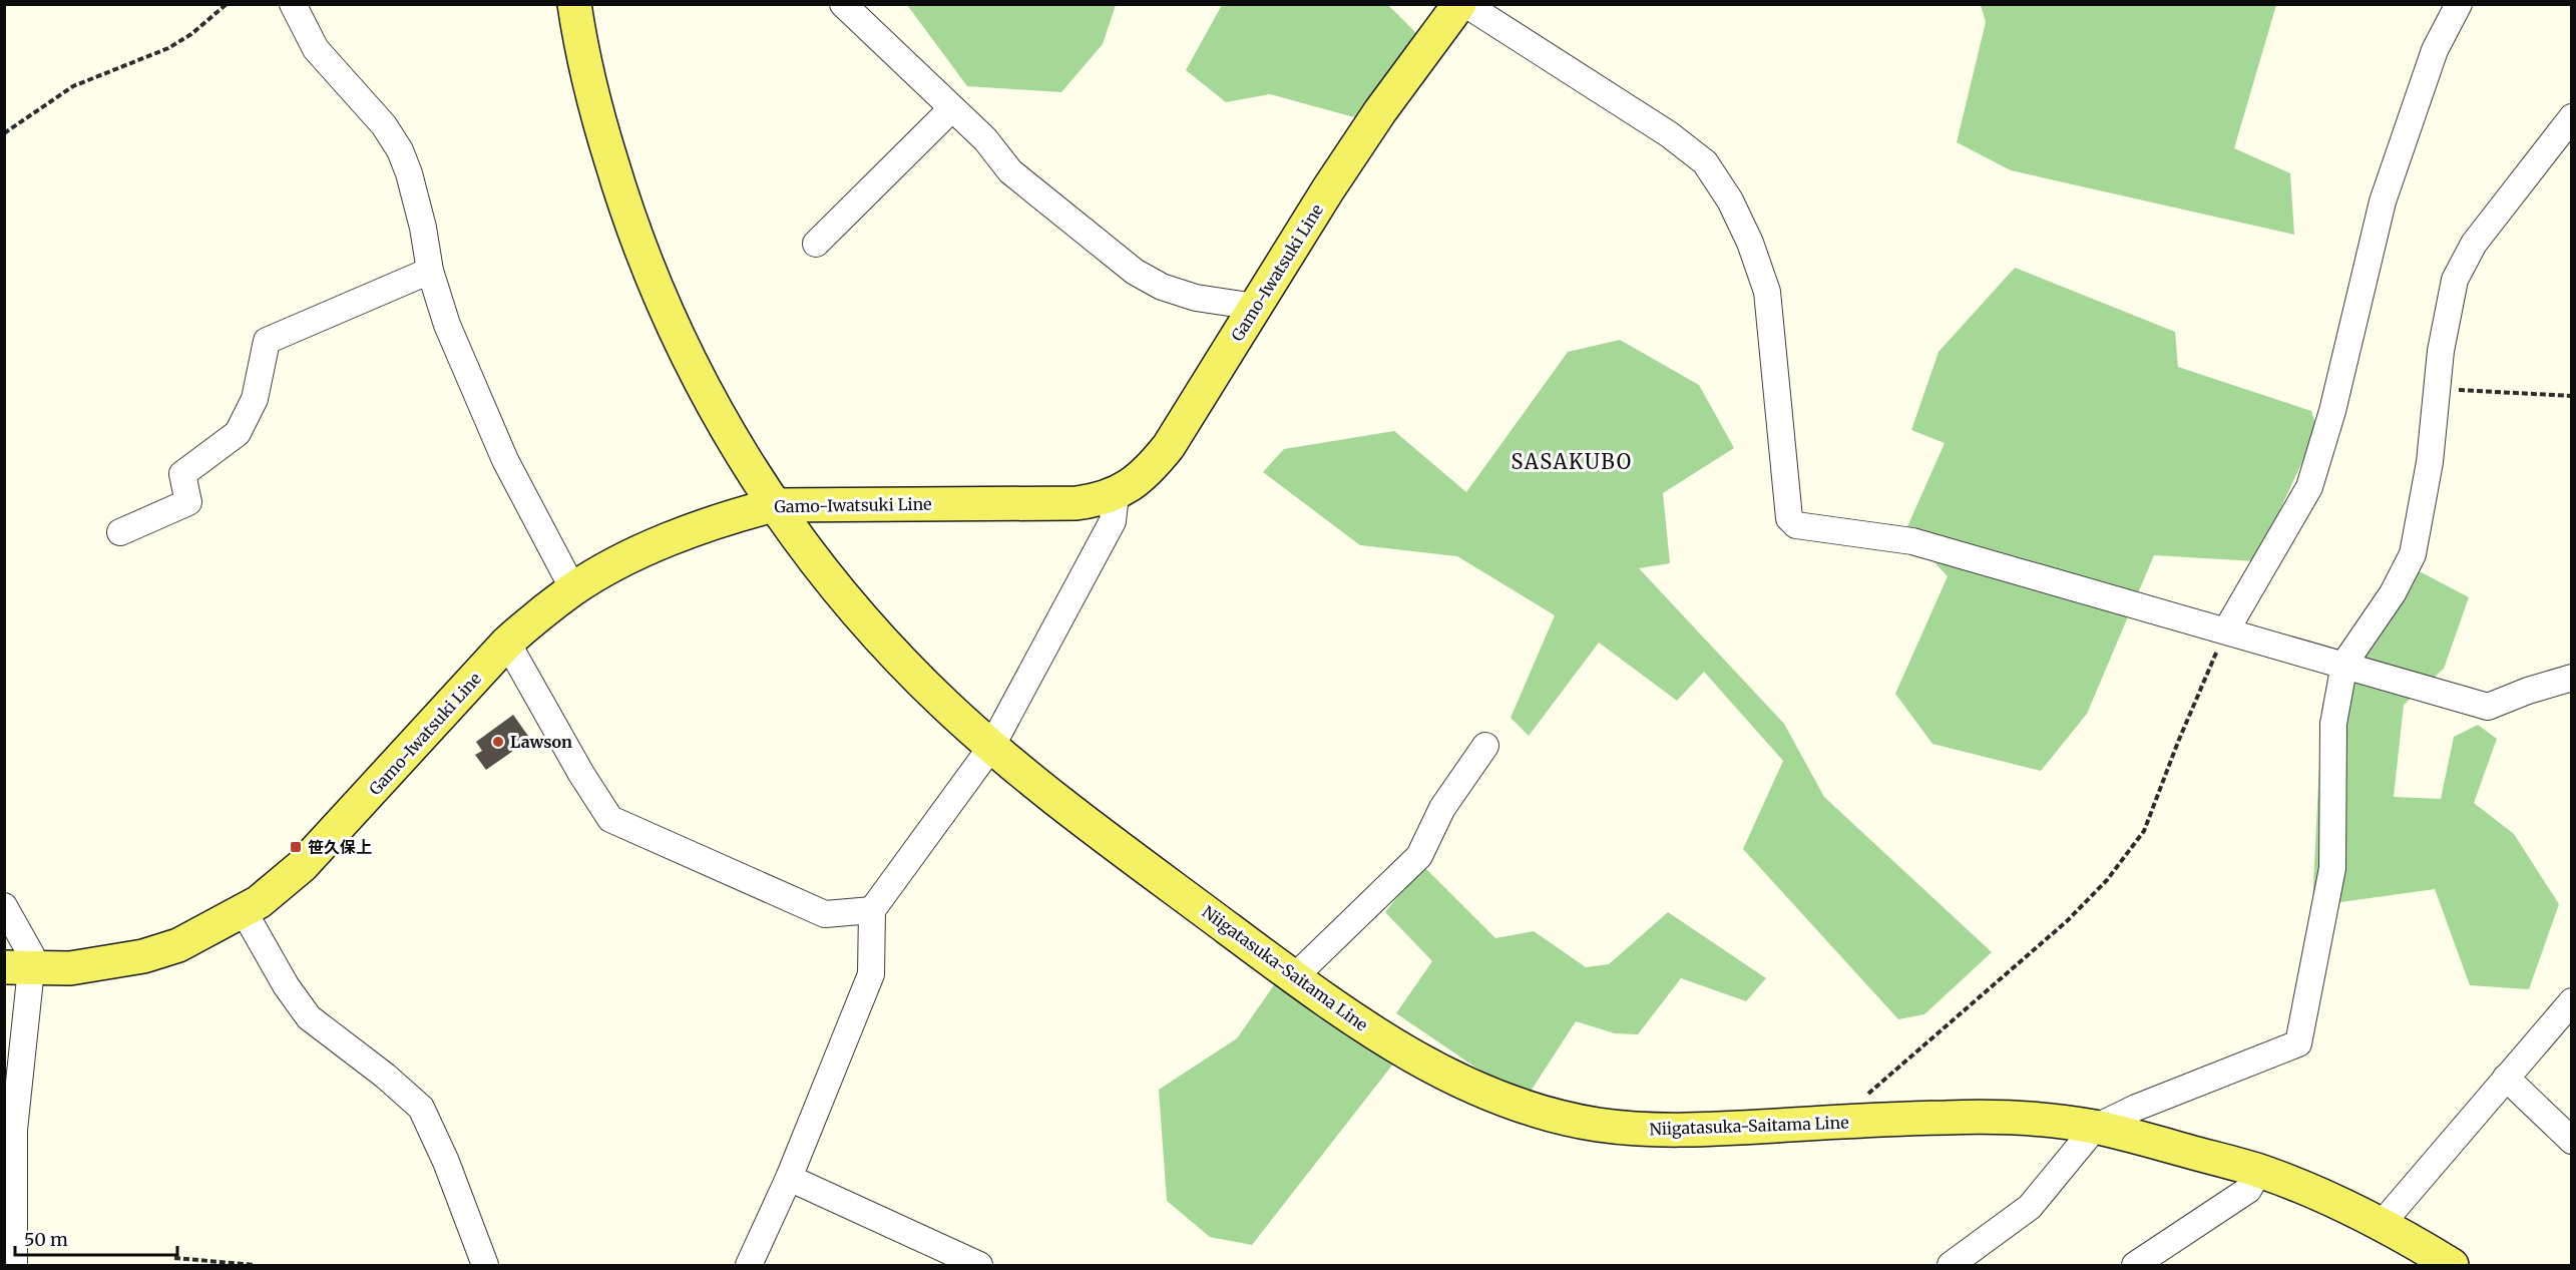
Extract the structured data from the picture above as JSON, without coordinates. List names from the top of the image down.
{
  "streets": {
    "main road": ["Gamo-Iwatsuki Line", "Niigatasuka-Saitama Line"]
  },
  "crossings": [
    ["Gamo-Iwatsuki Line", "Niigatasuka-Saitama Line"]
  ],
  "districts": ["SASAKUBO"],
  "places": {
    "other": ["Lawson"],
    "transit": ["笹久保上"]
  },
  "scale_bar": "50 m"
}
